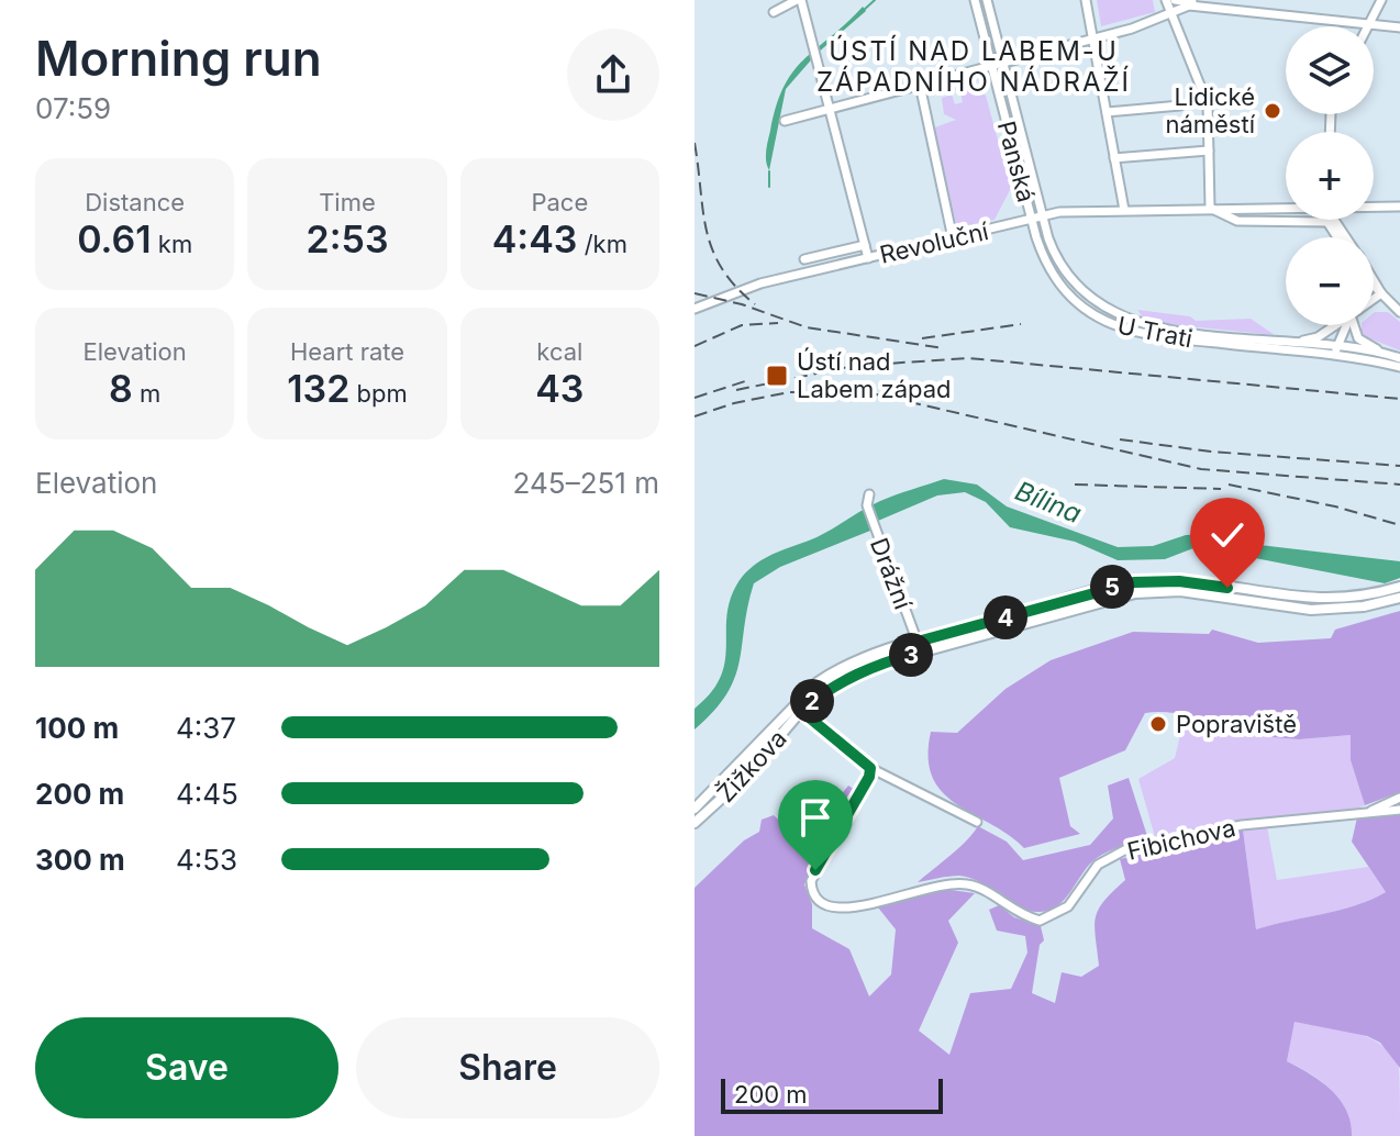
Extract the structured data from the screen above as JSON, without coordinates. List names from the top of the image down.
{
  "streets": {
    "main road": ["Žižkova"],
    "street": [
      "Panská",
      "Revoluční",
      "U Trati",
      "Drážní",
      "Fibichova"
    ]
  },
  "crossings": [
    ["Panská", "Revoluční"],
    ["Panská", "U Trati"],
    ["Revoluční", "U Trati"],
    ["Drážní", "Žižkova"]
  ],
  "districts": ["ÚSTÍ NAD LABEM-U ZÁPADNÍHO NÁDRAŽÍ"],
  "water": ["Bílina"],
  "places": {
    "other": ["Lidické náměstí", "Popraviště"],
    "transit": ["Ústí nad Labem západ"]
  },
  "scale_bar": "200 m",
  "page": {
    "heading": ["Morning run", "07:59"],
    "map_buttons": ["+", "−"],
    "stats": [
      ["Distance", "0.61 km"],
      ["Time", "2:53"],
      ["Pace", "4:43 /km"],
      ["Elevation", "8 m"],
      ["Heart rate", "132 bpm"],
      ["kcal", "43"]
    ],
    "chart": ["Elevation", "245–251 m"],
    "pins": [
      "5",
      "4",
      "3",
      "2"
    ],
    "list": [
      {
        "name": "100 m",
        "note": "4:37"
      },
      {
        "name": "200 m",
        "note": "4:45"
      },
      {
        "name": "300 m",
        "note": "4:53"
      }
    ],
    "buttons": ["Save", "Share"],
    "scale": "200 m"
  }
}
